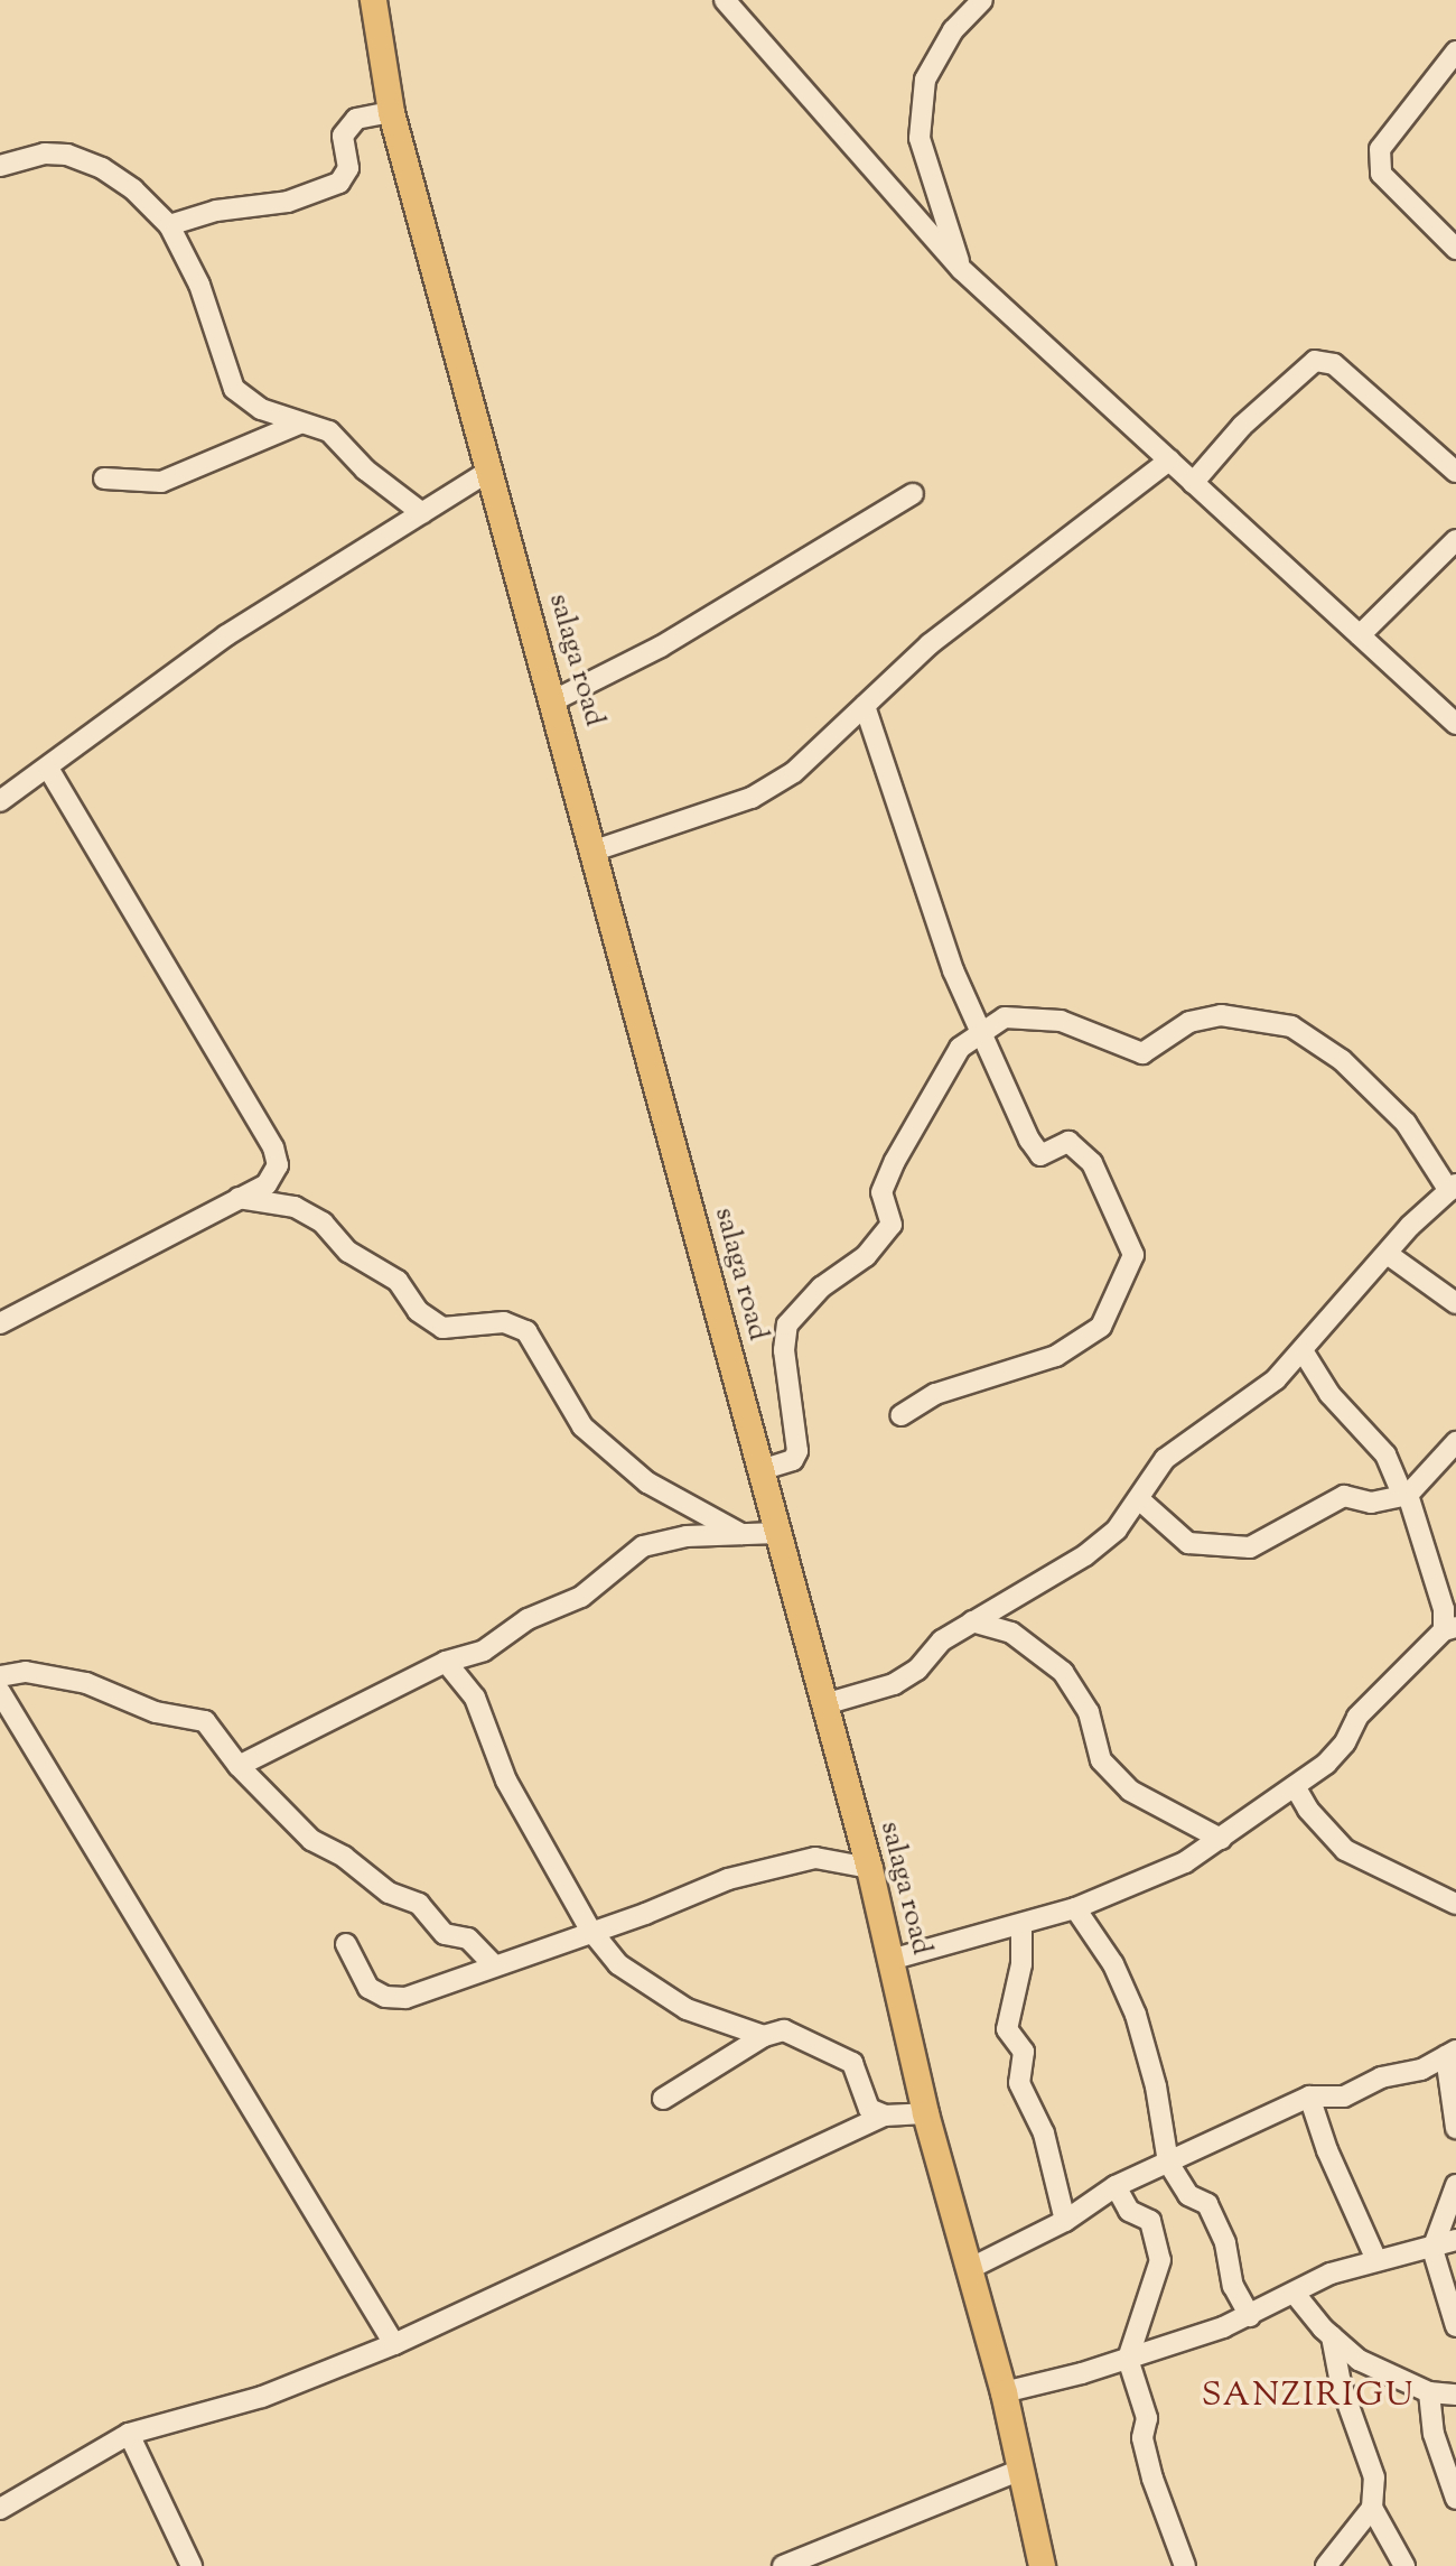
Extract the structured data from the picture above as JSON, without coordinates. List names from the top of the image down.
{
  "streets": {
    "main road": ["salaga road"]
  },
  "districts": ["SANZIRIGU"]
}
